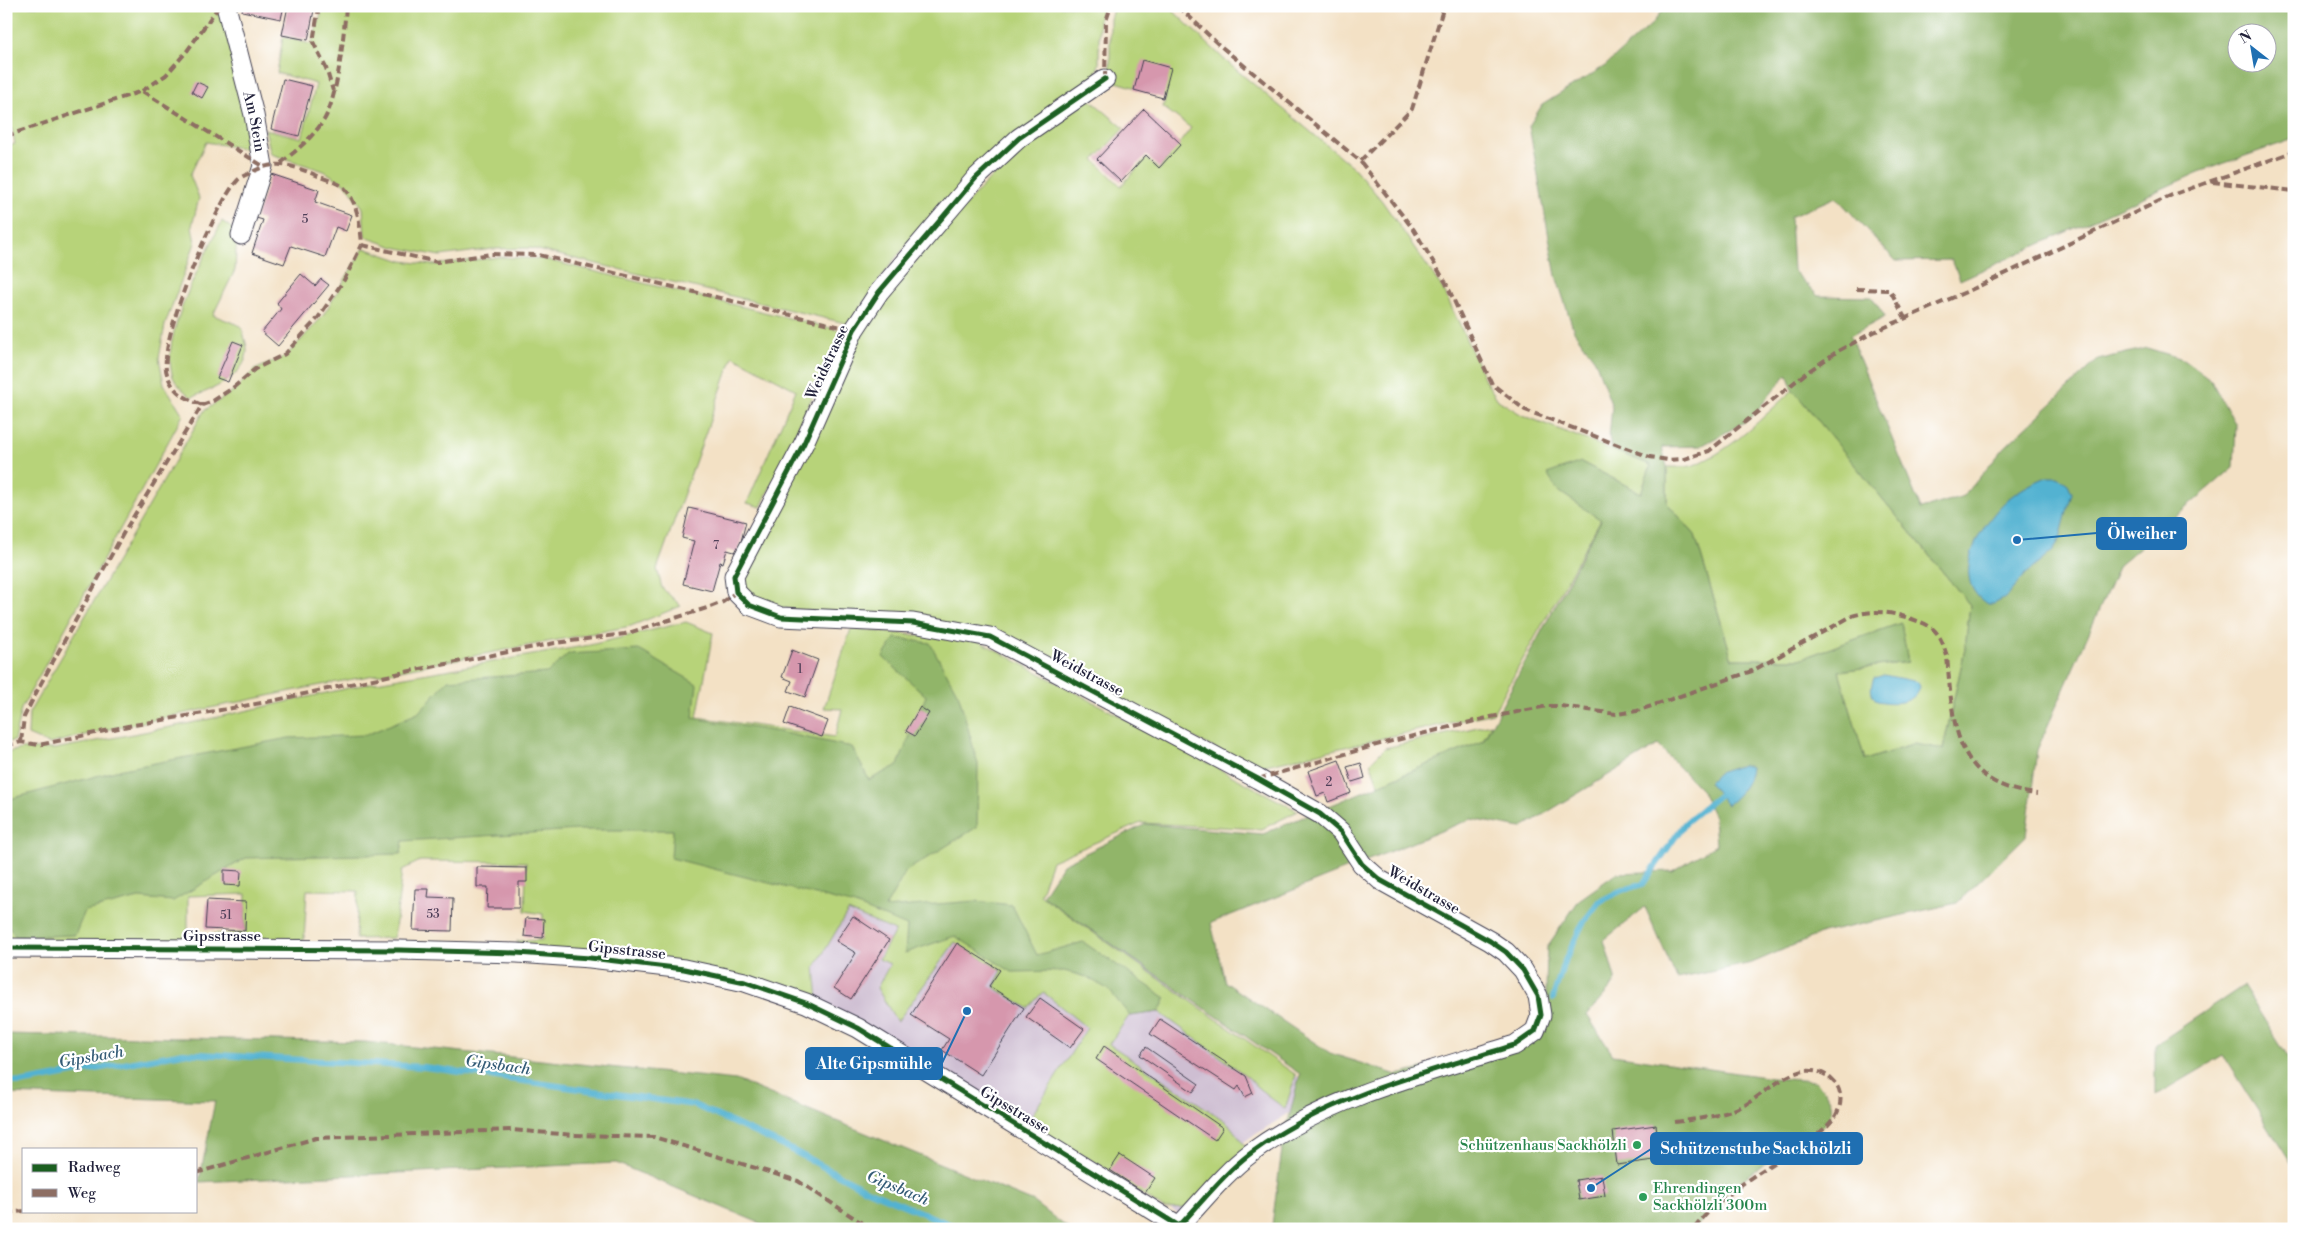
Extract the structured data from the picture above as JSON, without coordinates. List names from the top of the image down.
{
  "streets": {
    "street": ["Am Stein", "Weidstrasse", "Gipsstrasse"]
  },
  "crossings": [
    ["Weidstrasse", "Gipsstrasse"]
  ],
  "water": ["Gipsbach"],
  "places": [
    "Ölweiher",
    "Alte Gipsmühle",
    "Schützenhaus Sackhölzli",
    "Schützenstube Sackhölzli",
    "Ehrendingen Sackhölzli 300m"
  ],
  "house_numbers": [
    "5",
    "7",
    "1",
    "2",
    "53",
    "51"
  ],
  "legend": ["Radweg", "Weg"],
  "north": "top left"
}
